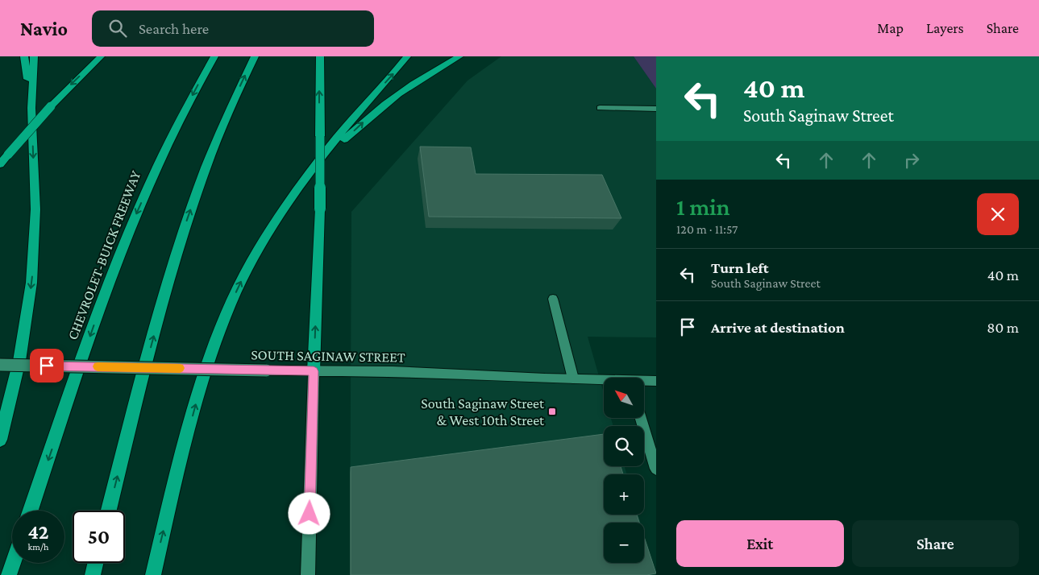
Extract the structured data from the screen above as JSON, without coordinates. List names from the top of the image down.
{
  "streets": {
    "highway": ["CHEVROLET-BUICK FREEWAY"],
    "main road": ["SOUTH SAGINAW STREET"]
  },
  "places": {
    "transit": ["South Saginaw Street & West 10th Street"]
  },
  "north": "top left",
  "page": {
    "header": "Navio",
    "search": "Search here",
    "nav": ["Map", "Layers", "Share"],
    "turn": ["40 m", "South Saginaw Street"],
    "heading": ["1 min", "120 m · 11:57"],
    "list": [
      {
        "name": "Turn left",
        "note": "South Saginaw Street",
        "value": "40 m"
      },
      {
        "name": "Arrive at destination",
        "value": "80 m"
      }
    ],
    "map_buttons": ["+", "−"],
    "speed": "42 km/h",
    "limit": "50",
    "buttons": ["Exit", "Share"]
  }
}
